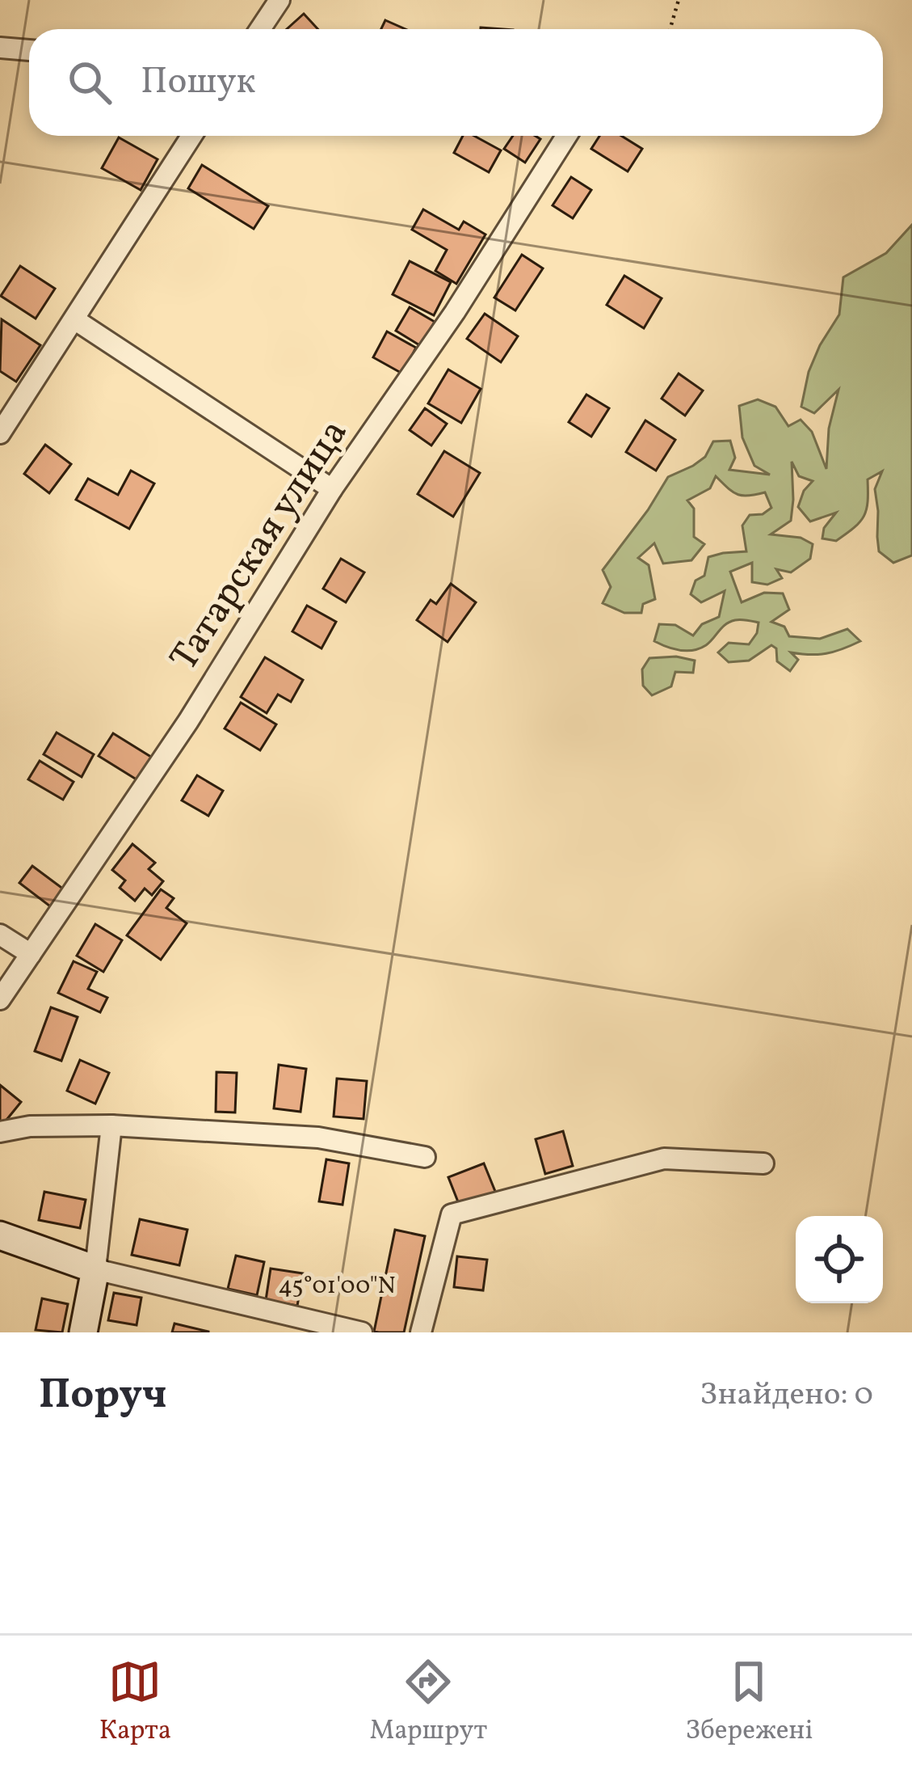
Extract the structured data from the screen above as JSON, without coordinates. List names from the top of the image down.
{
  "streets": {
    "street": ["Татарская улица"]
  },
  "page": {
    "search": "Пошук",
    "heading": ["Поруч", "Знайдено: 0"],
    "nav": ["Карта", "Маршрут", "Збережені"]
  },
  "coordinates": ["45°01'00\"N"]
}
